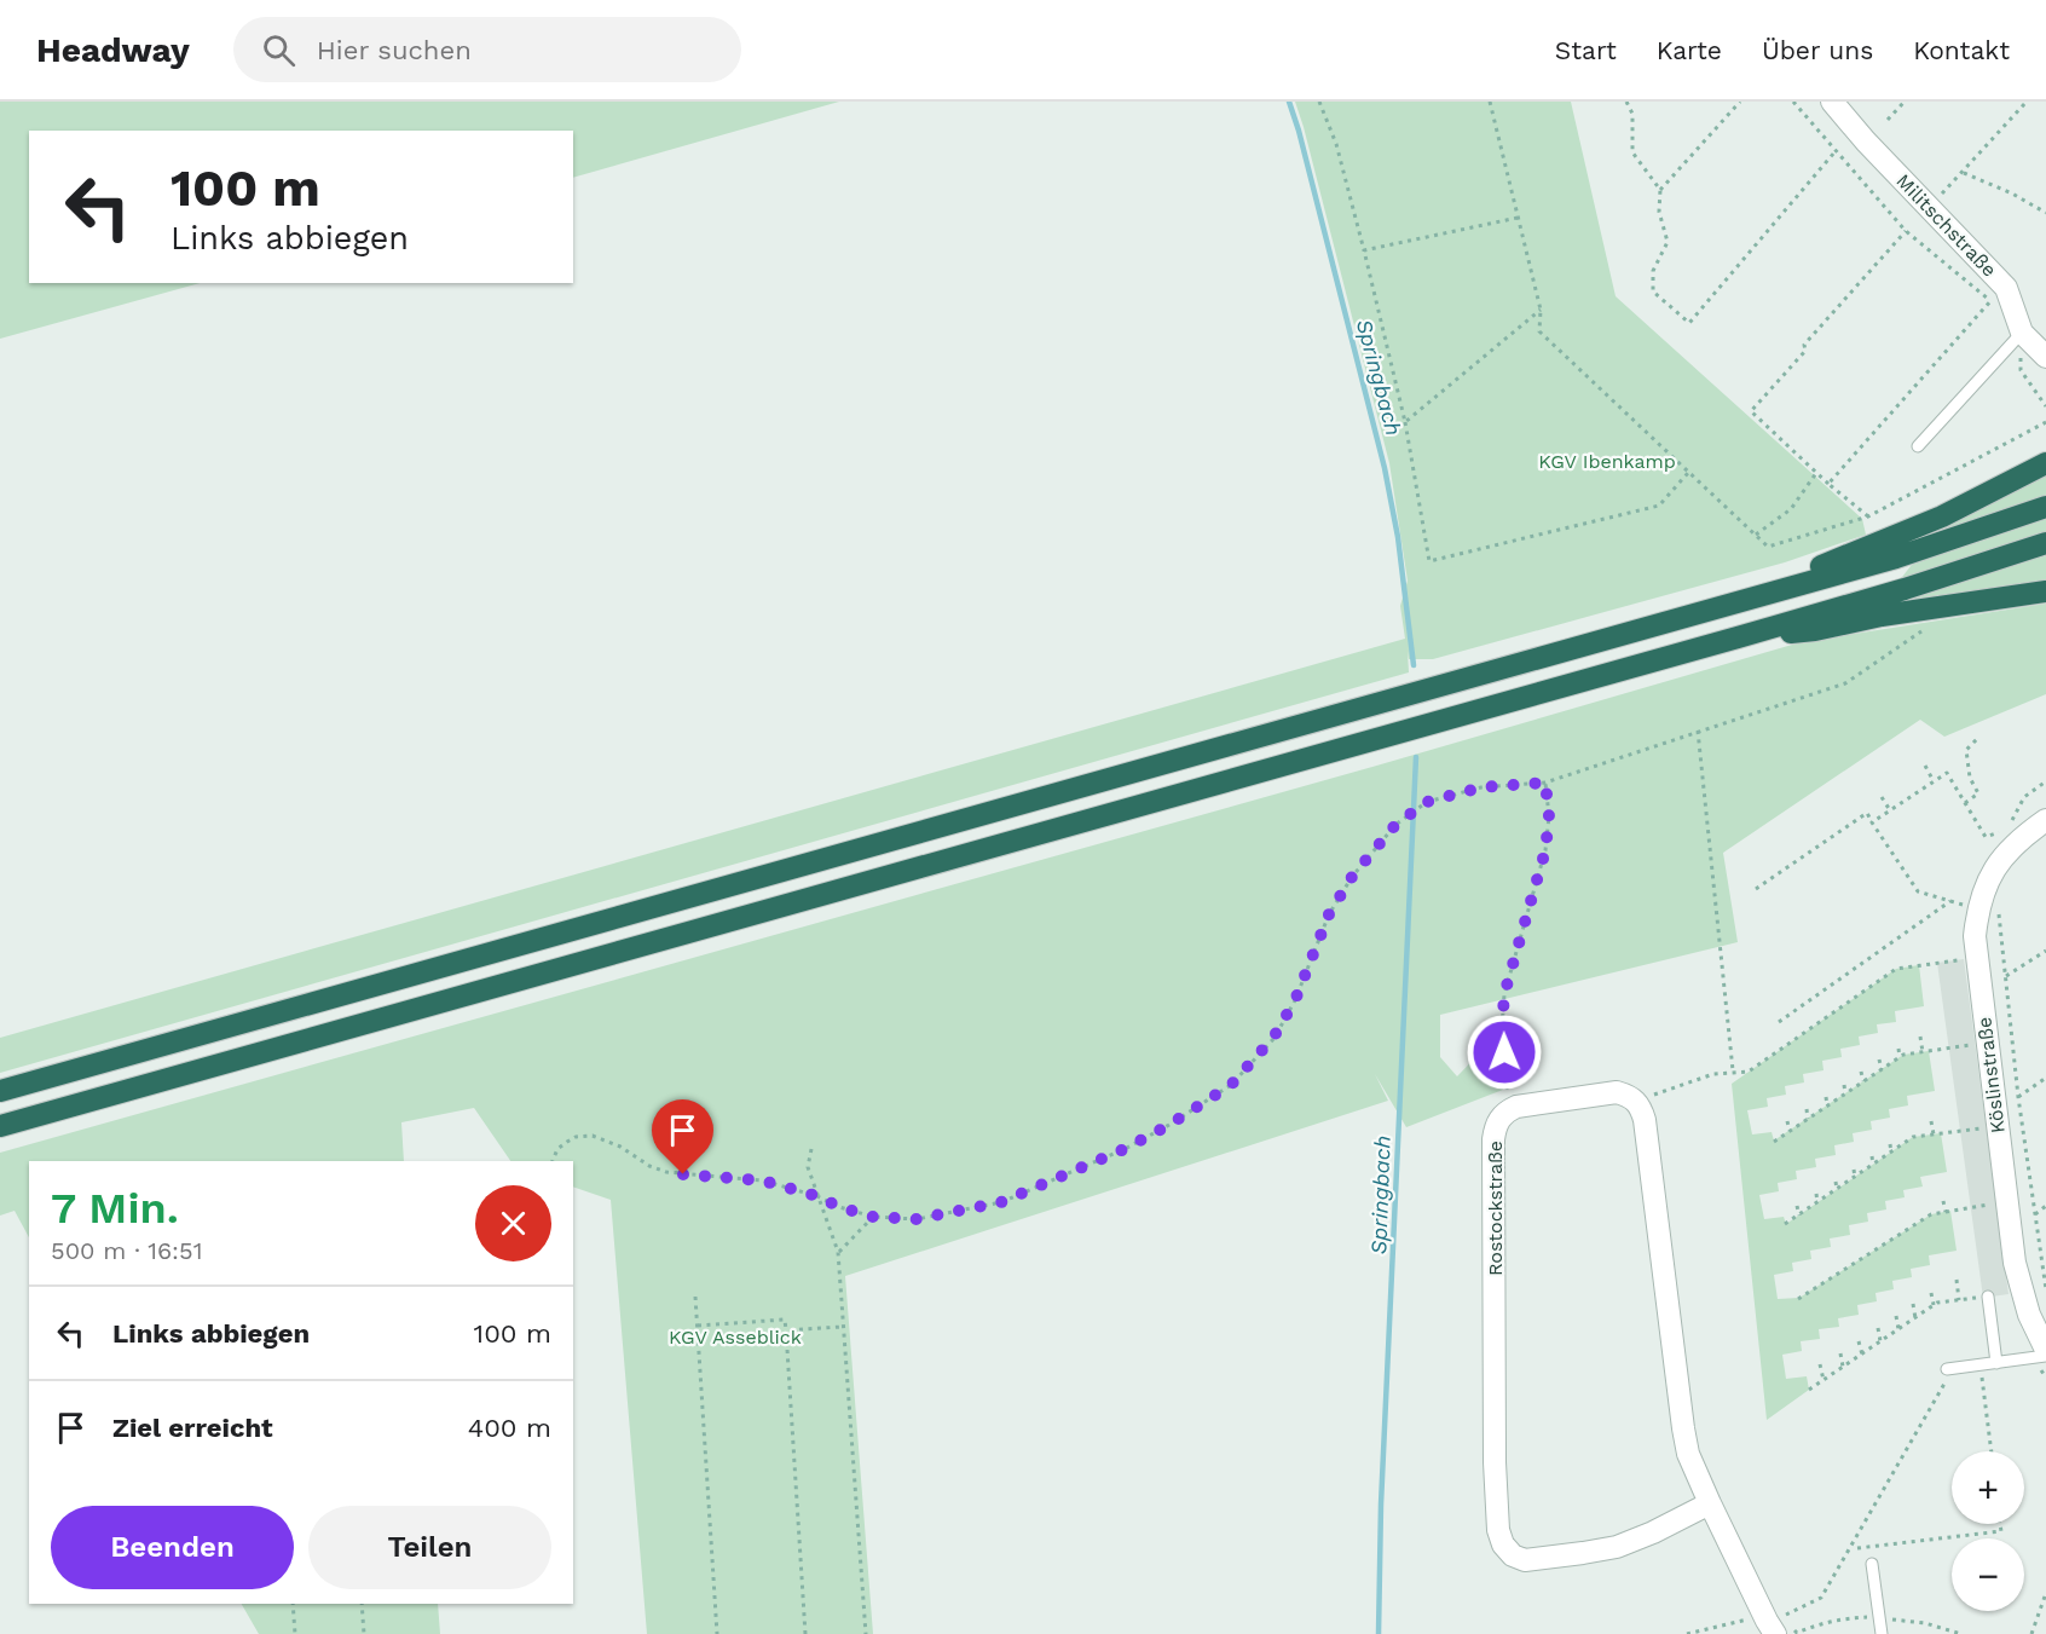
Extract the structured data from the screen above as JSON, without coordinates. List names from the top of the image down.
{
  "streets": {
    "street": ["Militschstraße", "Köslinstraße", "Rostockstraße"]
  },
  "water": ["Springbach"],
  "parks": ["KGV Ibenkamp", "KGV Asseblick"],
  "page": {
    "header": "Headway",
    "search": "Hier suchen",
    "nav": [
      "Start",
      "Karte",
      "Über uns",
      "Kontakt"
    ],
    "turn": ["100 m", "Links abbiegen"],
    "heading": ["7 Min.", "500 m · 16:51"],
    "list": [
      {
        "name": "Links abbiegen",
        "value": "100 m"
      },
      {
        "name": "Ziel erreicht",
        "value": "400 m"
      }
    ],
    "map_buttons": ["+", "−"],
    "buttons": ["Beenden", "Teilen"]
  }
}
